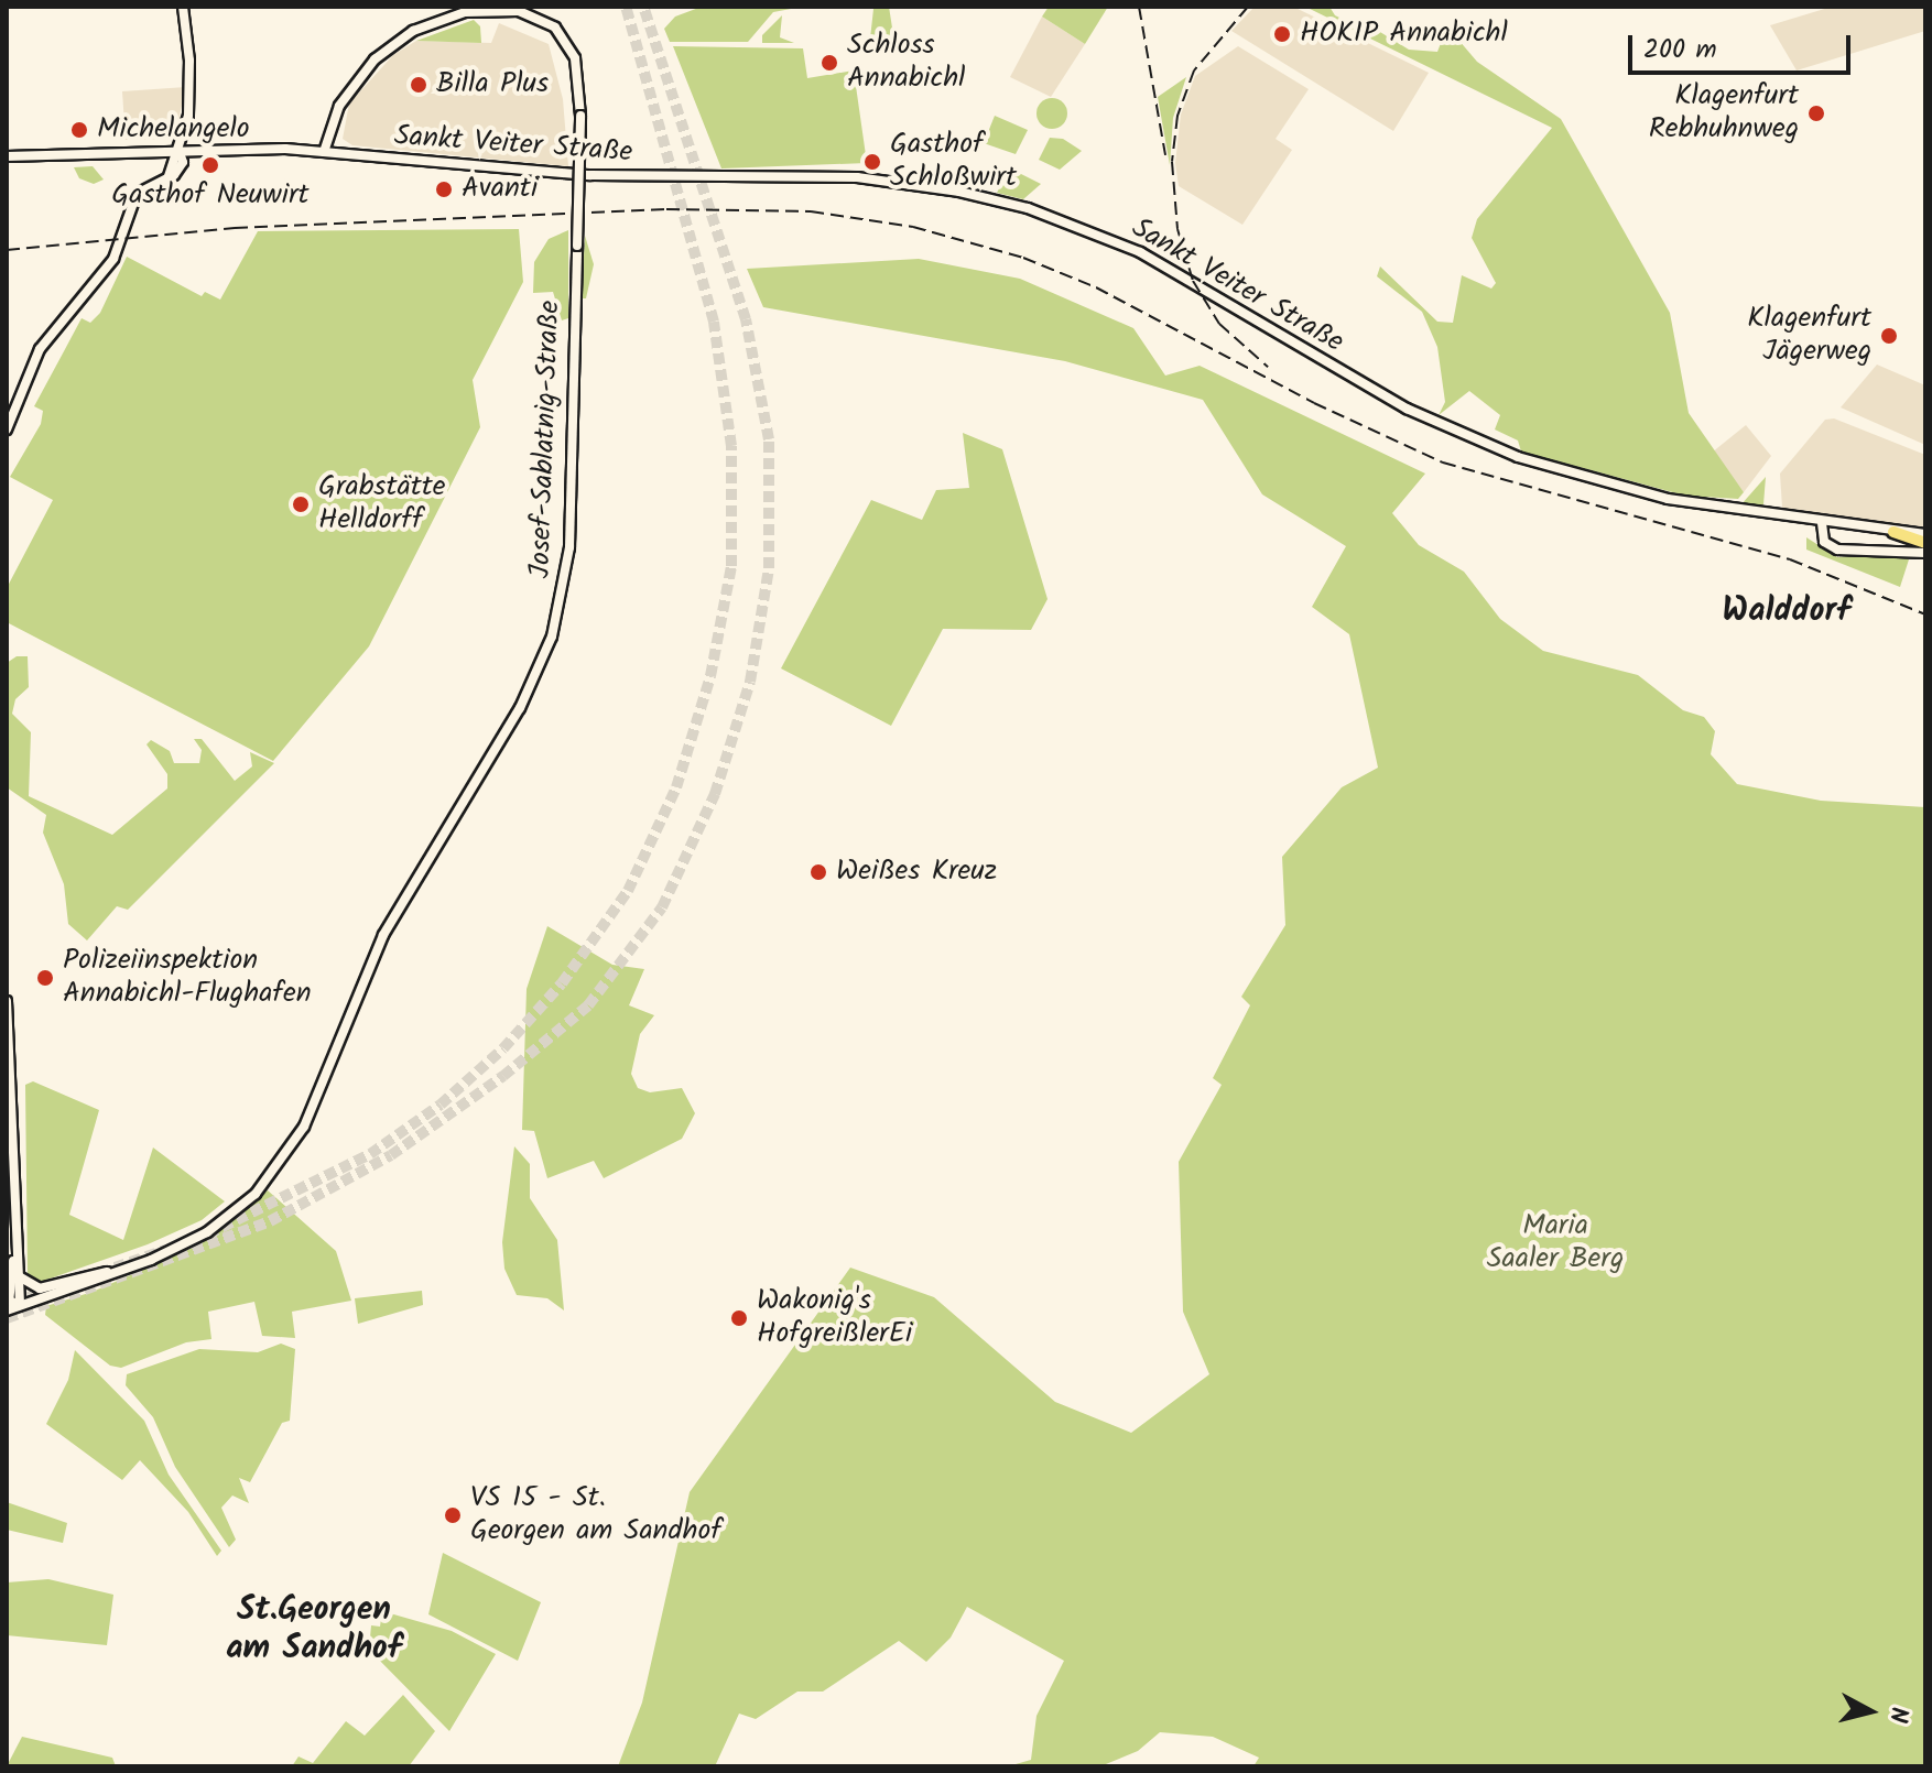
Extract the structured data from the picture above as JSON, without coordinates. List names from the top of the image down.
{
  "streets": {
    "main road": ["Sankt Veiter Straße", "Josef-Sablatnig-Straße"]
  },
  "crossings": [
    ["Sankt Veiter Straße", "Josef-Sablatnig-Straße"]
  ],
  "districts": ["Walddorf", "St.Georgen am Sandhof"],
  "parks": ["Maria Saaler Berg"],
  "places": [
    "HOKIP Annabichl",
    "Schloss Annabichl",
    "Billa Plus",
    "Klagenfurt Rebhuhnweg",
    "Michelangelo",
    "Gasthof Schloßwirt",
    "Gasthof Neuwirt",
    "Avanti",
    "Klagenfurt Jägerweg",
    "Grabstätte Helldorff",
    "Weißes Kreuz",
    "Polizeiinspektion Annabichl-Flughafen",
    "Wakonig's HofgreißlerEi",
    "VS 15 - St. Georgen am Sandhof"
  ],
  "scale_bar": "200 m",
  "north": "right"
}
